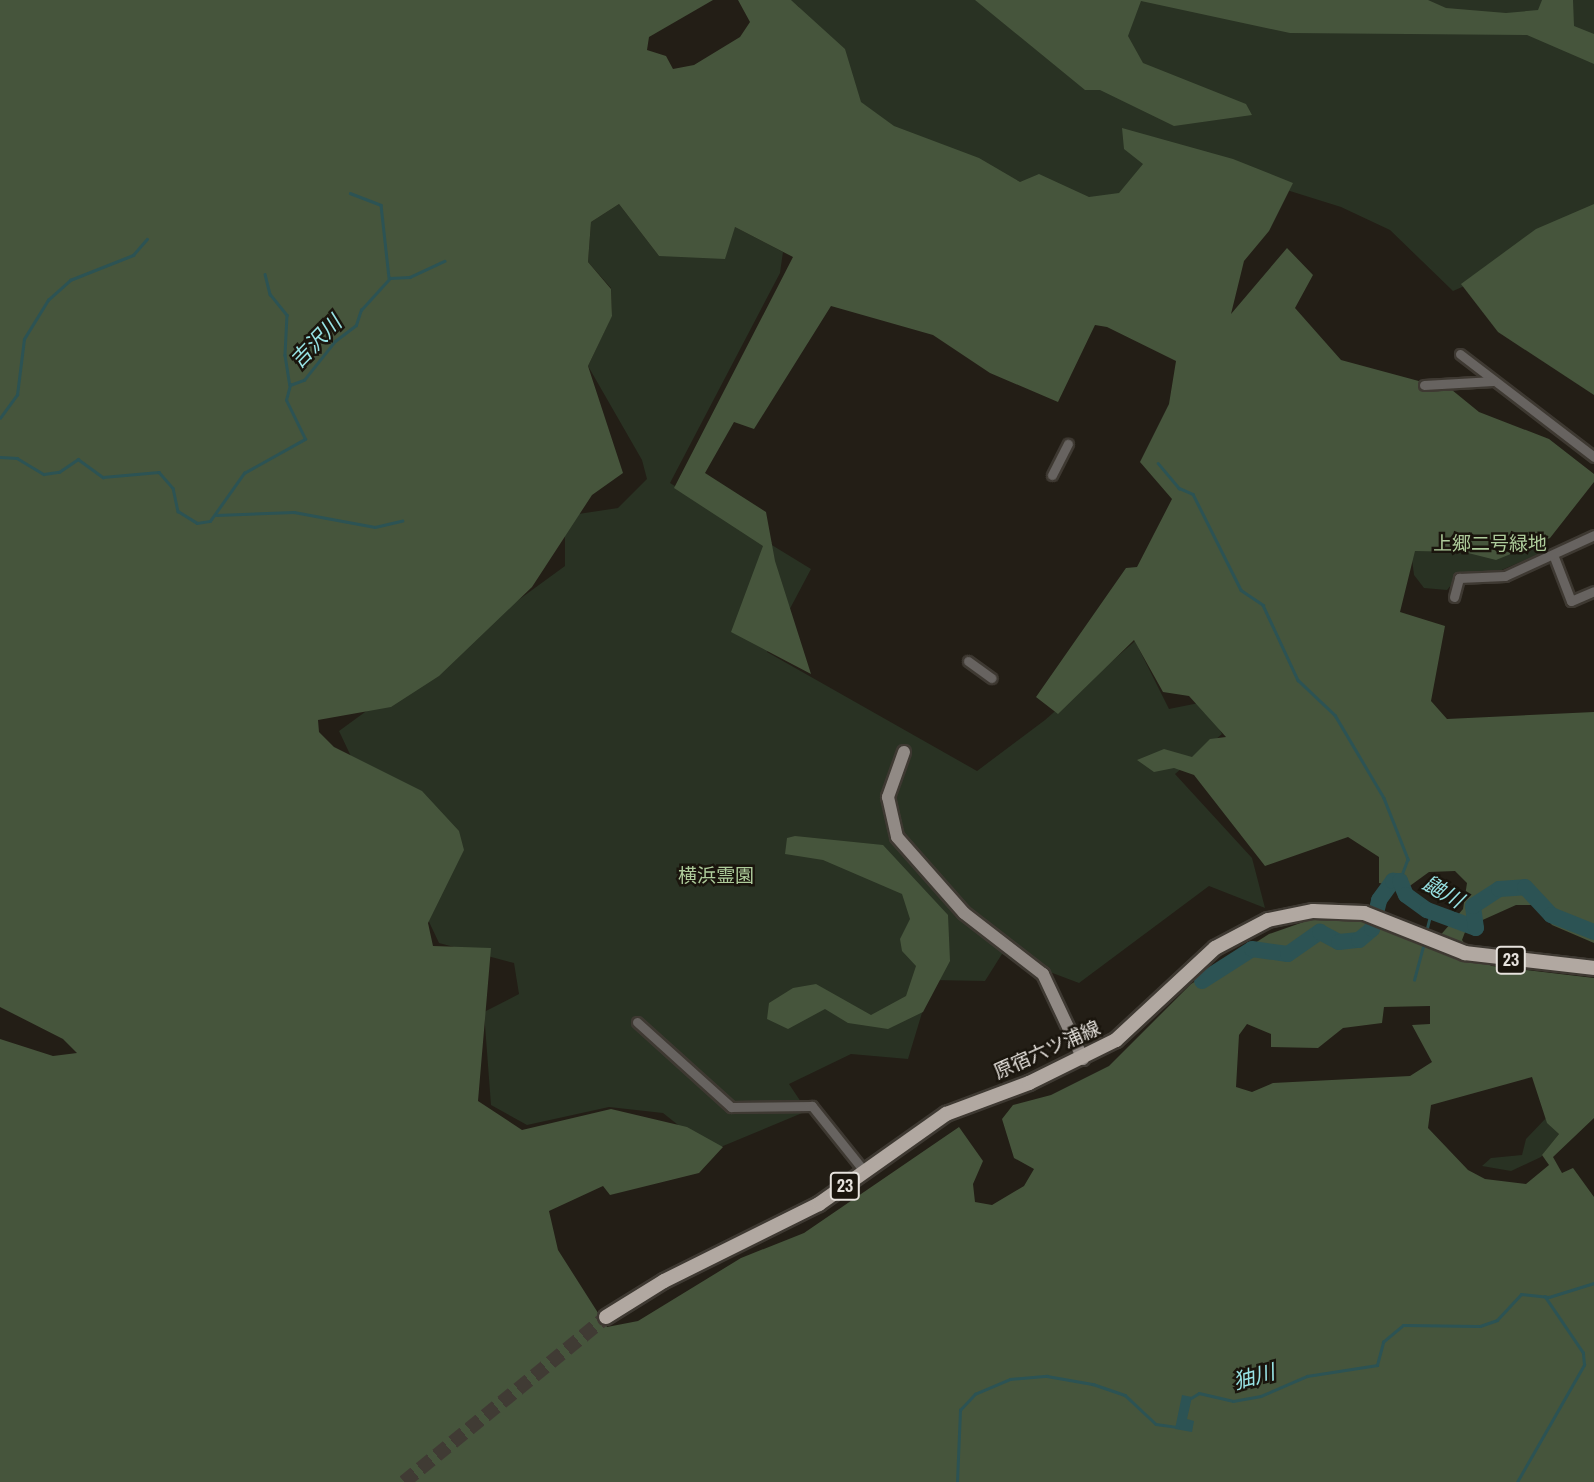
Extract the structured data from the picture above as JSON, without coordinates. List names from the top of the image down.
{
  "streets": {
    "main road": ["23", "原宿六ツ浦線"]
  },
  "water": ["吉沢川", "鼬川", "㹨川"],
  "parks": ["上郷二号緑地", "横浜霊園"]
}
